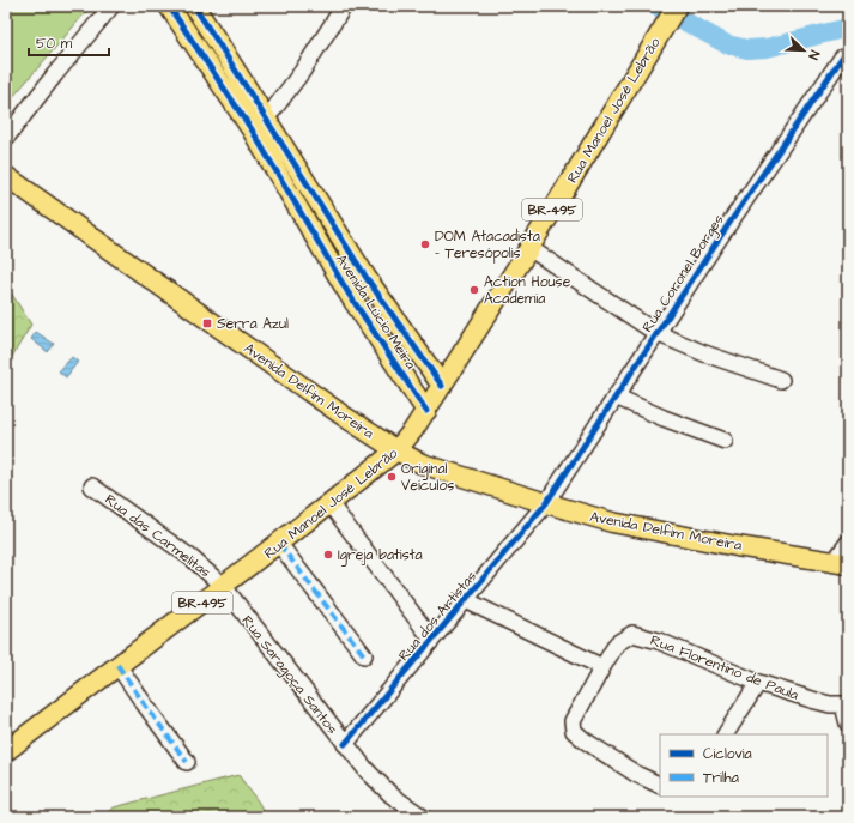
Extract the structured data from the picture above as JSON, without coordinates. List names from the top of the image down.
{
  "streets": {
    "main road": [
      "Rua Manoel José Lebrão",
      "BR-495",
      "Avenida Lúcio Meira",
      "Avenida Delfim Moreira"
    ],
    "street": [
      "Rua Coronel Borges",
      "Rua das Carmelitas",
      "Rua dos Artistas",
      "Rua Florentino de Paula",
      "Rua Saragoça Santos"
    ]
  },
  "crossings": [
    ["Rua Manoel José Lebrão", "Avenida Lúcio Meira"],
    ["Rua Manoel José Lebrão", "Avenida Delfim Moreira"],
    ["Rua Manoel José Lebrão", "Rua das Carmelitas"],
    ["Rua Manoel José Lebrão", "Rua Saragoça Santos"],
    ["Rua Coronel Borges", "Avenida Delfim Moreira"],
    ["Rua Coronel Borges", "Rua dos Artistas"],
    ["Avenida Delfim Moreira", "Rua dos Artistas"],
    ["Rua das Carmelitas", "Rua Saragoça Santos"],
    ["Rua dos Artistas", "Rua Saragoça Santos"]
  ],
  "places": {
    "other": [
      "DOM Atacadista - Teresópolis",
      "Action House Academia",
      "Original Veículos",
      "Igreja batista"
    ],
    "transit": ["Serra Azul"]
  },
  "legend": ["Ciclovia", "Trilha"],
  "scale_bar": "50 m",
  "north": "bottom right"
}
